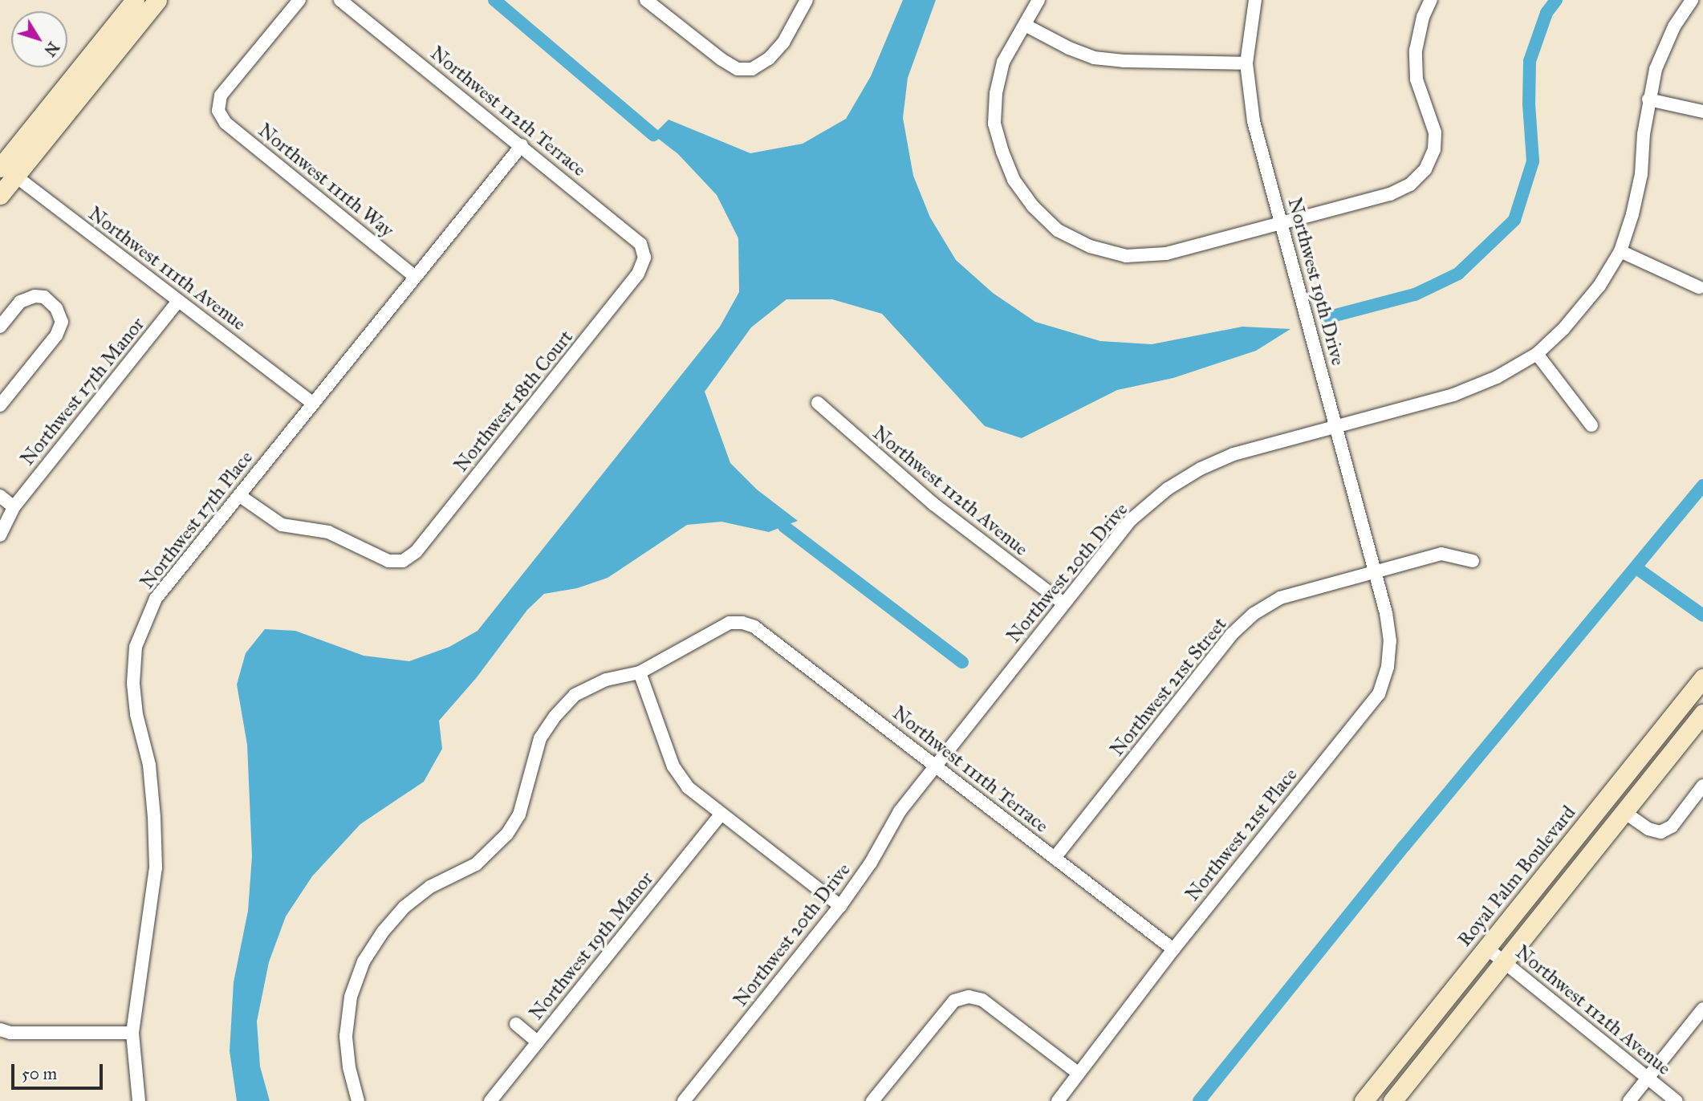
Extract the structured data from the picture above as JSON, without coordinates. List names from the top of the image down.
{
  "streets": {
    "main road": ["Royal Palm Boulevard"],
    "street": [
      "Northwest 112th Terrace",
      "Northwest 111th Way",
      "Northwest 111th Avenue",
      "Northwest 19th Drive",
      "Northwest 17th Manor",
      "Northwest 18th Court",
      "Northwest 112th Avenue",
      "Northwest 17th Place",
      "Northwest 20th Drive",
      "Northwest 21st Street",
      "Northwest 111th Terrace",
      "Northwest 21st Place",
      "Northwest 19th Manor"
    ]
  },
  "crossings": [
    ["Northwest 112th Terrace", "Northwest 18th Court"],
    ["Northwest 112th Terrace", "Northwest 17th Place"],
    ["Northwest 111th Way", "Northwest 17th Place"],
    ["Northwest 111th Avenue", "Northwest 17th Manor"],
    ["Northwest 111th Avenue", "Northwest 17th Place"],
    ["Northwest 19th Drive", "Northwest 20th Drive"],
    ["Northwest 19th Drive", "Northwest 21st Street"],
    ["Northwest 19th Drive", "Northwest 21st Place"],
    ["Northwest 18th Court", "Northwest 17th Place"],
    ["Northwest 112th Avenue", "Northwest 20th Drive"],
    ["Northwest 112th Avenue", "Royal Palm Boulevard"],
    ["Northwest 20th Drive", "Northwest 111th Terrace"],
    ["Northwest 21st Street", "Northwest 111th Terrace"],
    ["Northwest 21st Street", "Northwest 21st Place"],
    ["Northwest 111th Terrace", "Northwest 21st Place"]
  ],
  "scale_bar": "50 m",
  "north": "bottom right"
}
